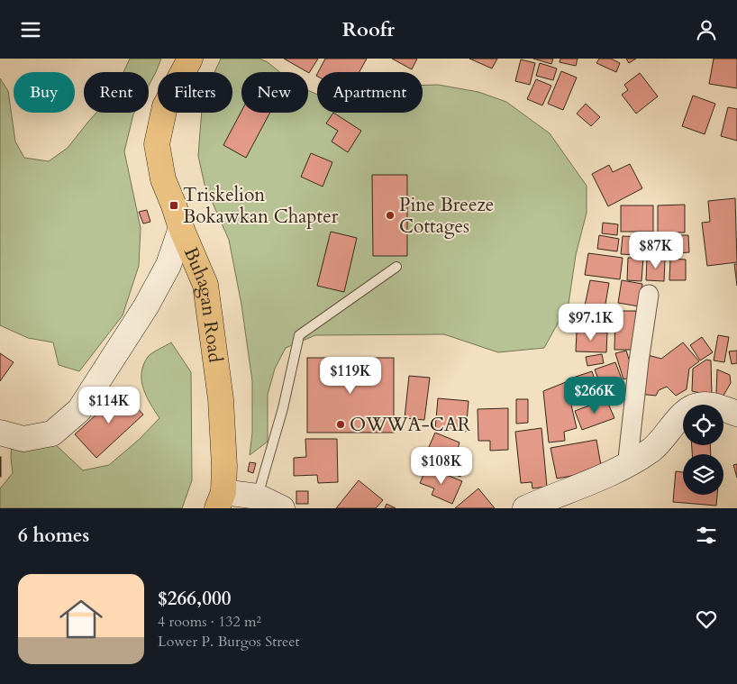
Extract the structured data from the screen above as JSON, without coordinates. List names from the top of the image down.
{
  "streets": {
    "main road": ["Buhagan Road"]
  },
  "places": {
    "transit": ["Triskelion Bokawkan Chapter"],
    "other": ["Pine Breeze Cottages", "OWWA-CAR"]
  },
  "page": {
    "header": "Roofr",
    "chip": [
      "Buy",
      "Rent",
      "Filters",
      "New",
      "Apartment"
    ],
    "price": [
      "$87K",
      "$97.1K",
      "$119K",
      "$266K",
      "$114K",
      "$108K"
    ],
    "heading": "6 homes",
    "list": [
      {
        "name": "$266,000",
        "note": "4 rooms · 132 m² · Lower P. Burgos Street"
      }
    ]
  }
}
